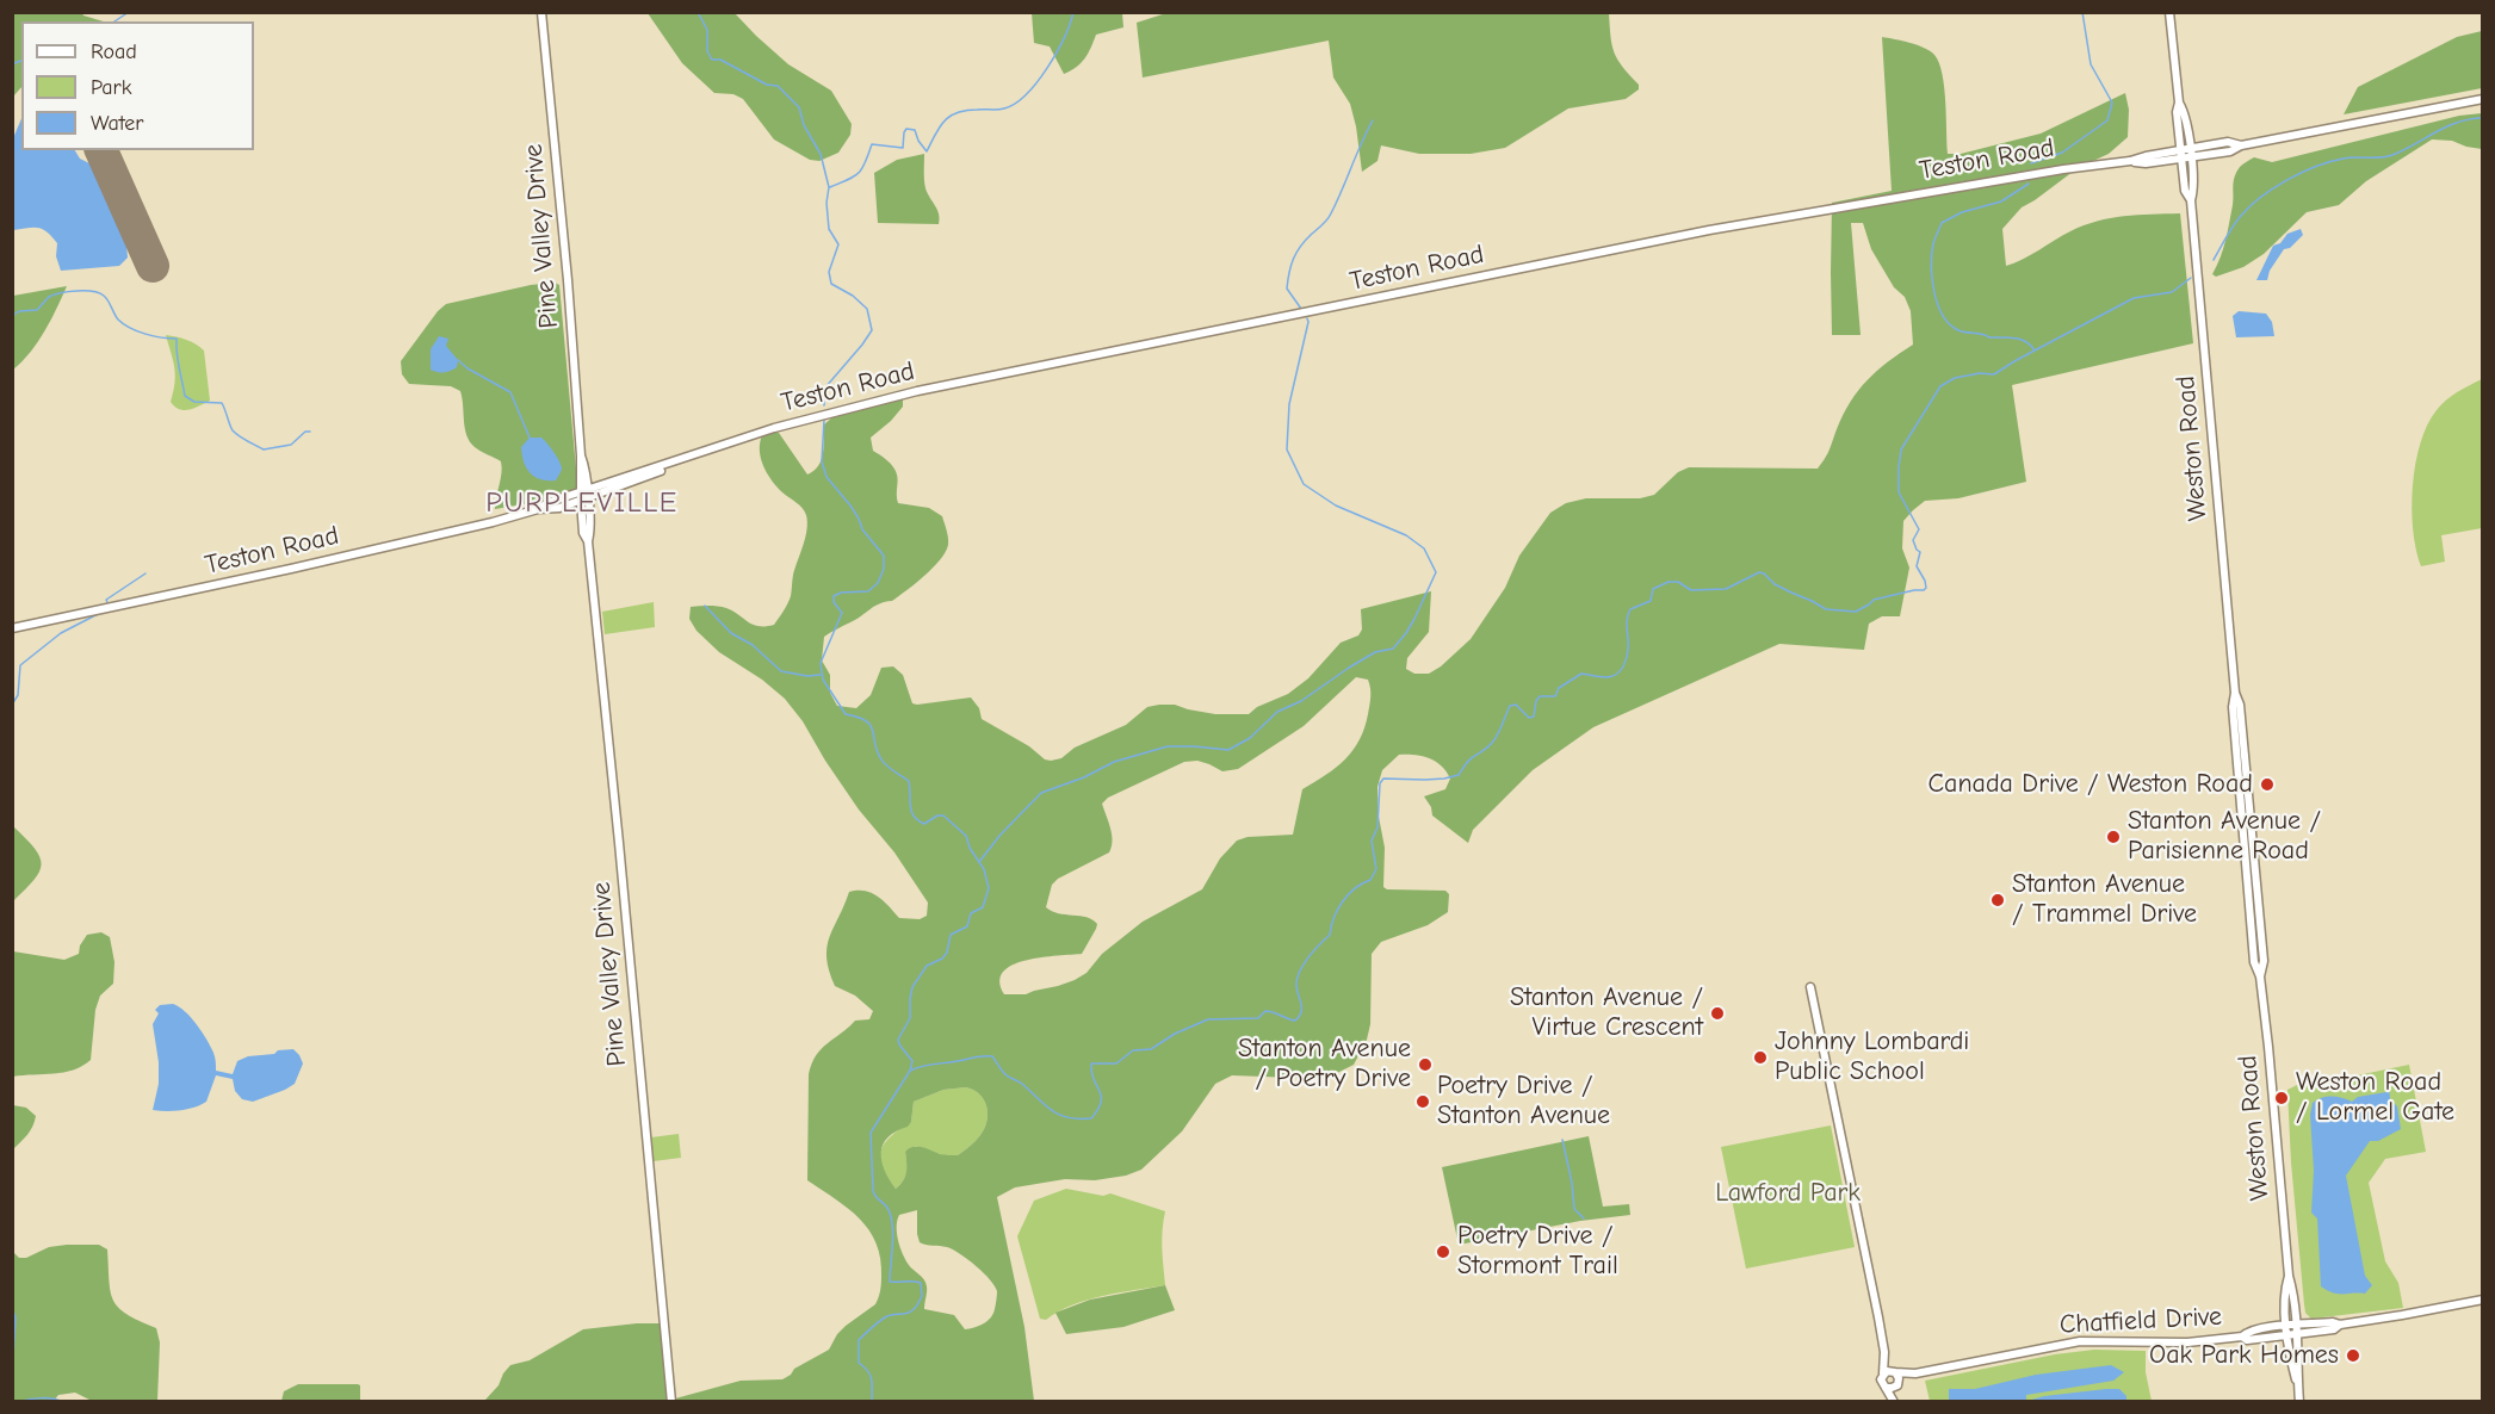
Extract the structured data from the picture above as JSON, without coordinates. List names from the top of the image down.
{
  "streets": {
    "street": [
      "Teston Road",
      "Pine Valley Drive",
      "Weston Road",
      "Chatfield Drive"
    ]
  },
  "crossings": [
    ["Teston Road", "Pine Valley Drive"],
    ["Teston Road", "Weston Road"],
    ["Weston Road", "Chatfield Drive"]
  ],
  "districts": ["PURPLEVILLE"],
  "parks": ["Lawford Park"],
  "places": [
    "Canada Drive / Weston Road",
    "Stanton Avenue / Parisienne Road",
    "Stanton Avenue / Trammel Drive",
    "Stanton Avenue / Virtue Crescent",
    "Johnny Lombardi Public School",
    "Stanton Avenue / Poetry Drive",
    "Weston Road / Lormel Gate",
    "Poetry Drive / Stanton Avenue",
    "Poetry Drive / Stormont Trail",
    "Oak Park Homes"
  ],
  "legend": ["Road", "Park", "Water"]
}
